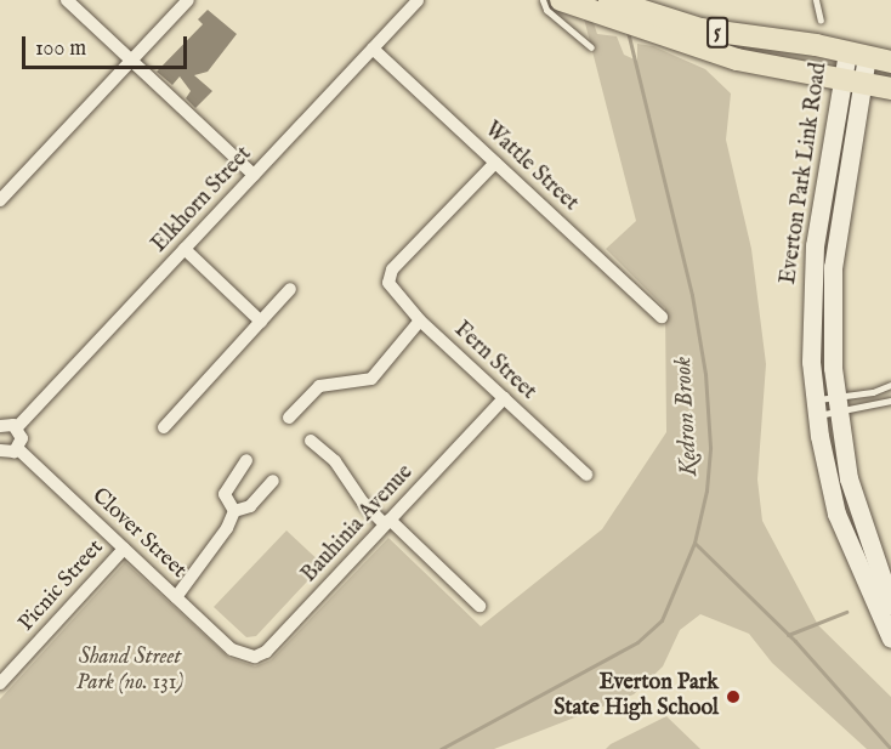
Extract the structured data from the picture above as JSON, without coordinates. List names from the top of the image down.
{
  "streets": {
    "highway": ["5"],
    "main road": ["Everton Park Link Road"],
    "street": [
      "Wattle Street",
      "Elkhorn Street",
      "Fern Street",
      "Bauhinia Avenue",
      "Clover Street",
      "Picnic Street"
    ]
  },
  "crossings": [
    ["5", "Everton Park Link Road"],
    ["Wattle Street", "Elkhorn Street"],
    ["Wattle Street", "Fern Street"],
    ["Fern Street", "Bauhinia Avenue"],
    ["Bauhinia Avenue", "Clover Street"],
    ["Clover Street", "Picnic Street"]
  ],
  "water": ["Kedron Brook"],
  "parks": ["Shand Street Park (no. 131)"],
  "places": ["Everton Park State High School"],
  "scale_bar": "100 m"
}
